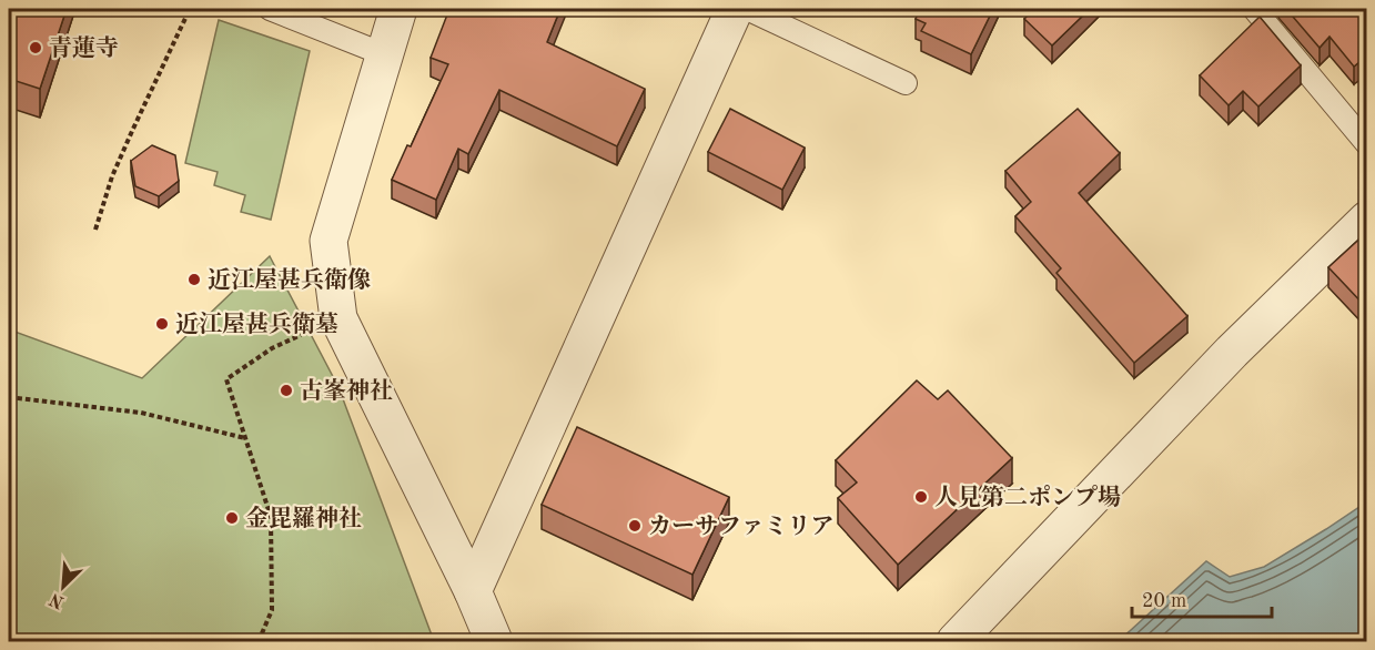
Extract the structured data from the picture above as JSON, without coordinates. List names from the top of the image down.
{
  "places": [
    "青蓮寺",
    "近江屋甚兵衛像",
    "近江屋甚兵衛墓",
    "古峯神社",
    "人見第二ポンプ場",
    "金毘羅神社",
    "カーサファミリア"
  ],
  "scale_bar": "20 m",
  "north": "bottom left"
}
